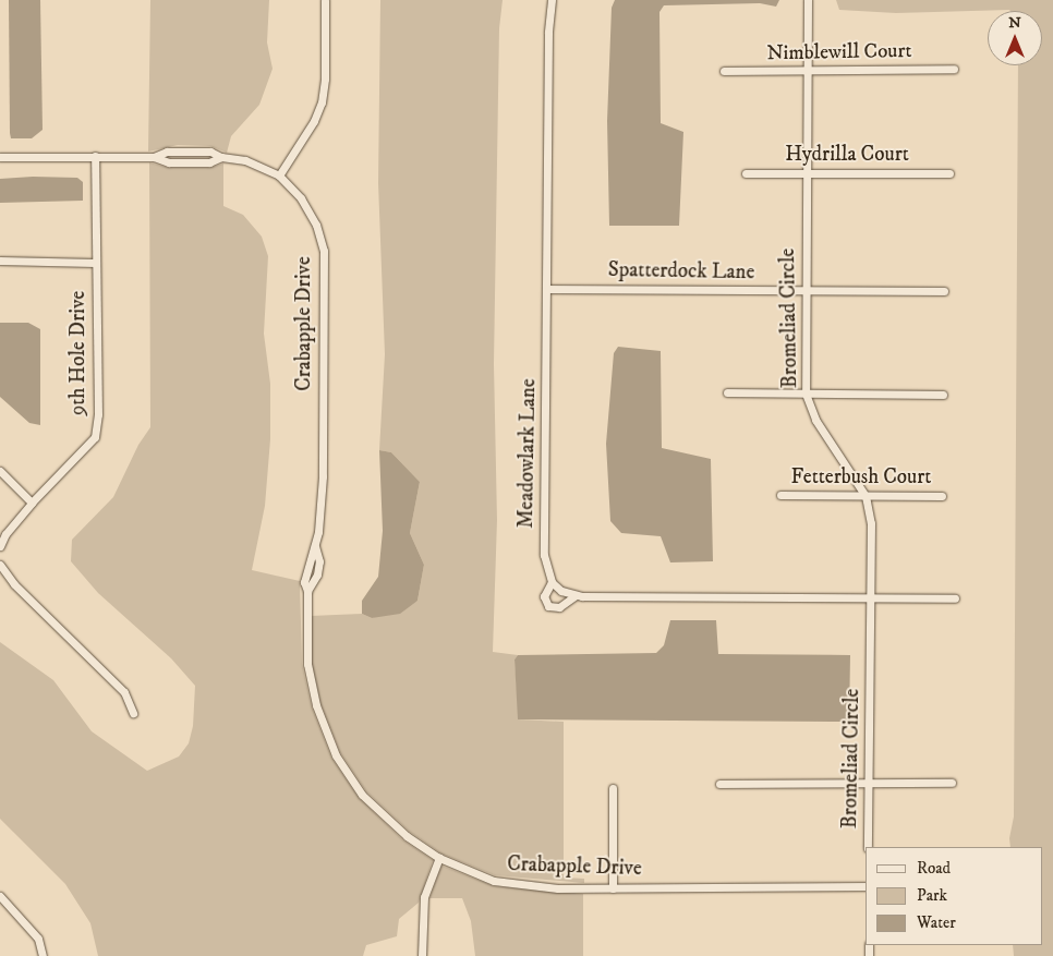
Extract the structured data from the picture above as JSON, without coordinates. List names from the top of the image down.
{
  "streets": {
    "street": [
      "Nimblewill Court",
      "Hydrilla Court",
      "Spatterdock Lane",
      "Bromeliad Circle",
      "Crabapple Drive",
      "9th Hole Drive",
      "Meadowlark Lane",
      "Fetterbush Court"
    ]
  },
  "crossings": [
    ["Nimblewill Court", "Bromeliad Circle"],
    ["Hydrilla Court", "Bromeliad Circle"],
    ["Spatterdock Lane", "Bromeliad Circle"],
    ["Spatterdock Lane", "Meadowlark Lane"],
    ["Bromeliad Circle", "Fetterbush Court"],
    ["Crabapple Drive", "9th Hole Drive"]
  ],
  "legend": ["Road", "Park", "Water"],
  "north": "top"
}
